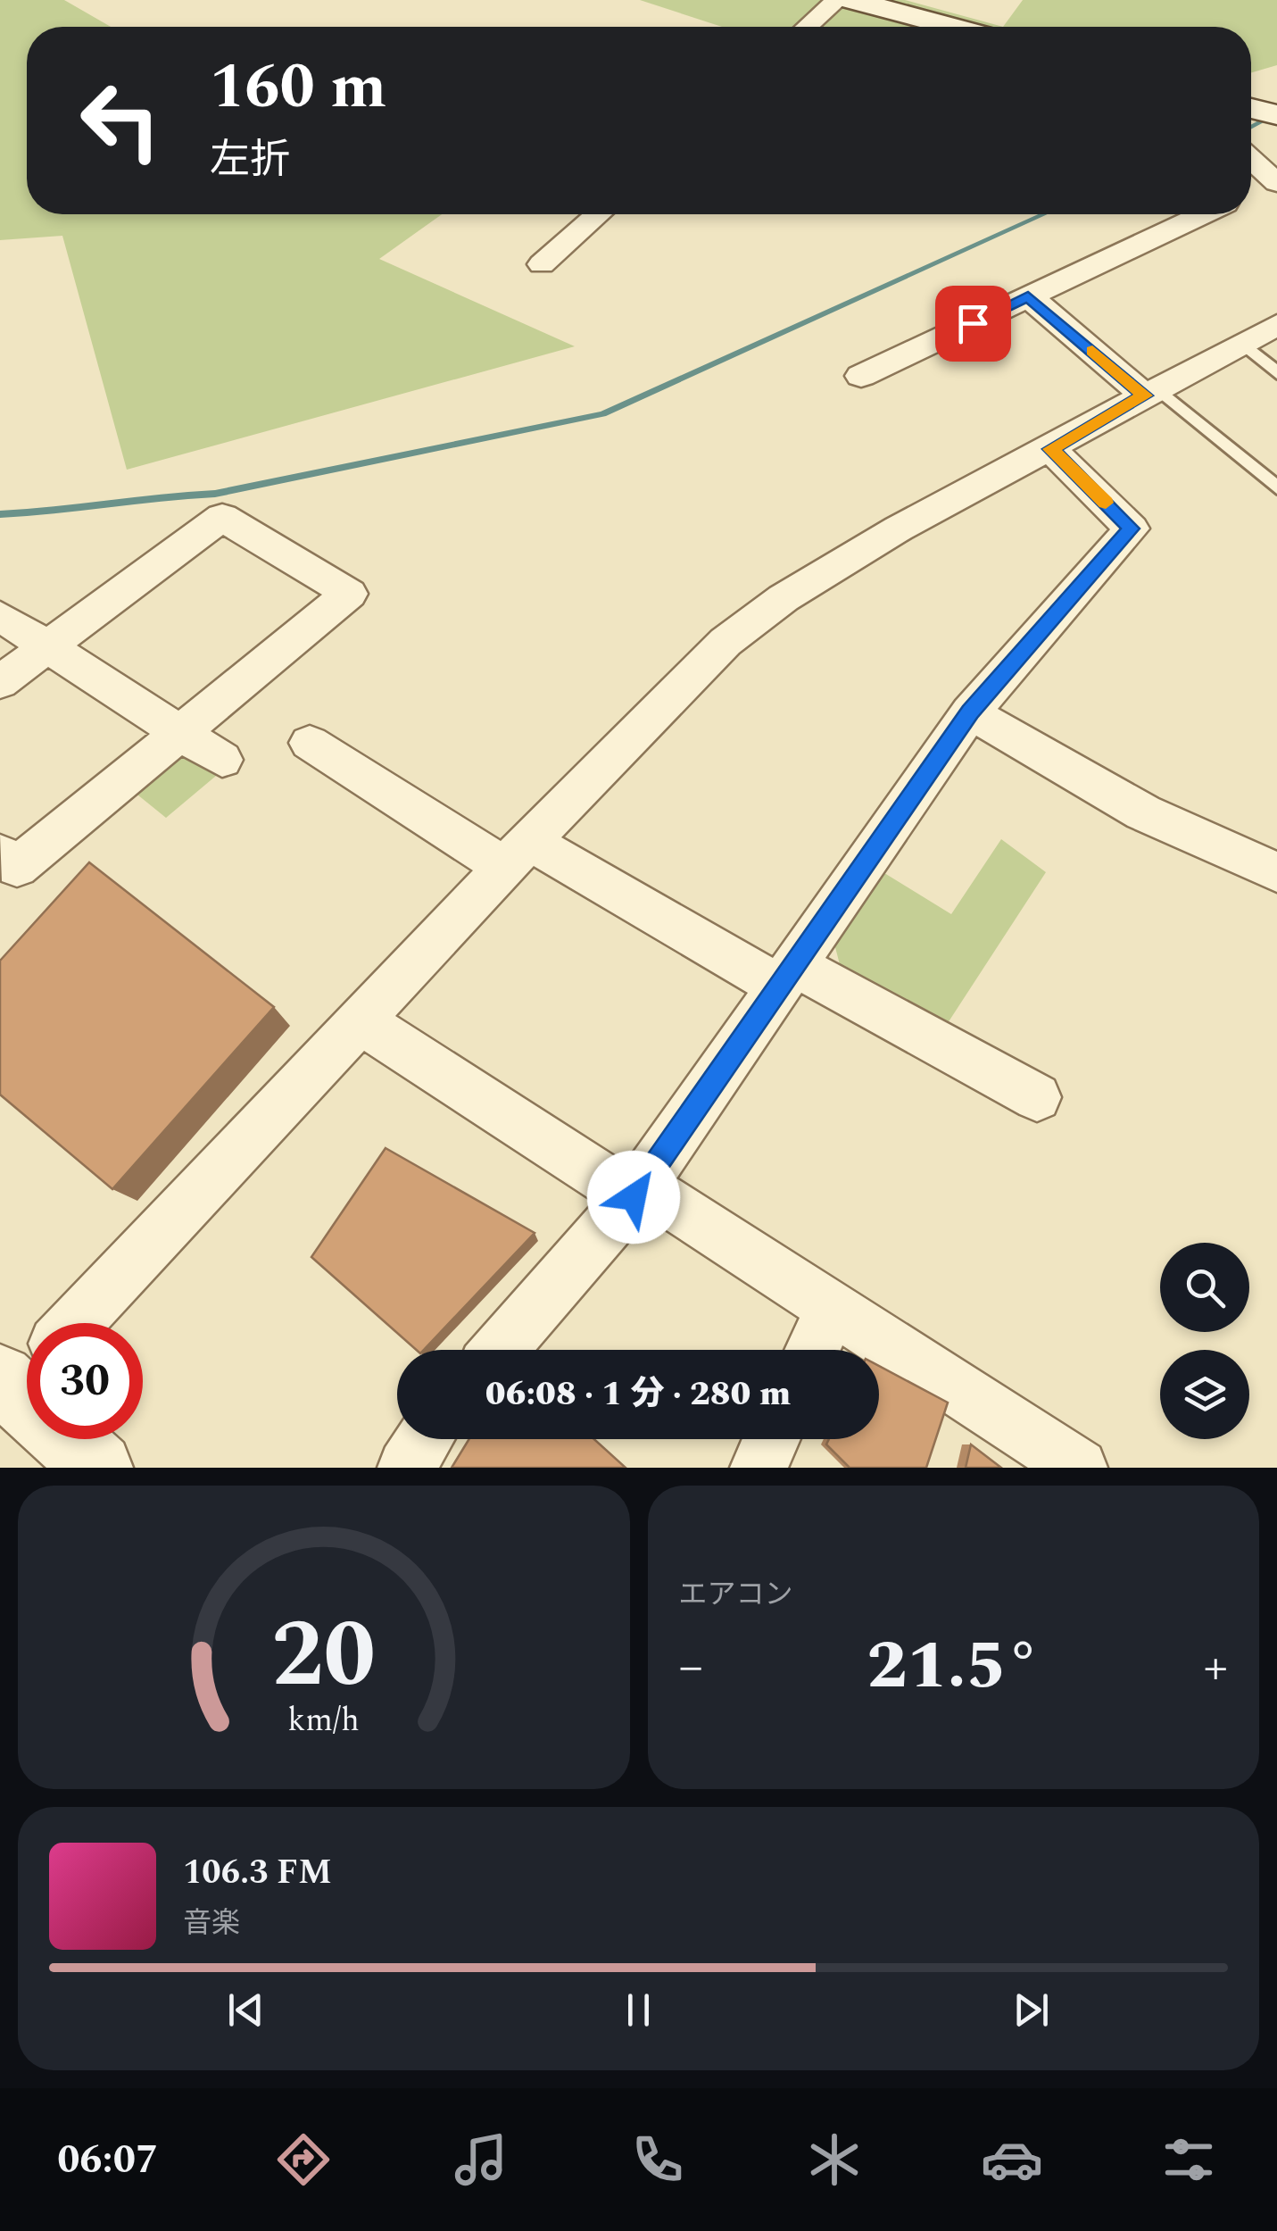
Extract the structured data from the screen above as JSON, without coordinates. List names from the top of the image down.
{
  "page": {
    "turn": ["160 m", "左折"],
    "limit": "30",
    "trip": "06:08 · 1 分 · 280 m",
    "tile": "エアコン",
    "heat": ["−", "21.5°", "+"],
    "song": ["106.3 FM", "音楽"],
    "tabs": "06:07",
    "gauge": ["20", "km/h"]
  }
}
